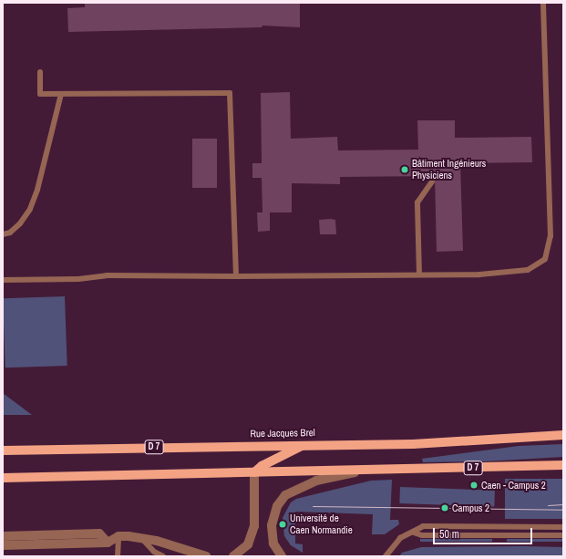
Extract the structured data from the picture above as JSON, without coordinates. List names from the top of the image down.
{
  "streets": {
    "main road": ["Rue Jacques Brel", "D 7"]
  },
  "places": [
    "Bâtiment Ingénieurs Physiciens",
    "Caen - Campus 2",
    "Campus 2",
    "Université de Caen Normandie"
  ],
  "scale_bar": "50 m"
}
